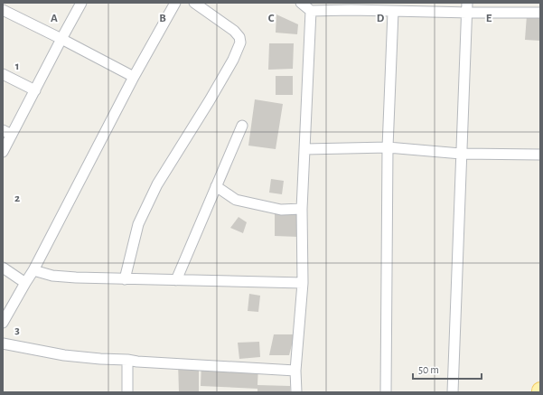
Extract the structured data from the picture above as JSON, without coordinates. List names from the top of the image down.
{
  "scale_bar": "50 m",
  "grid": {
    "columns": [
      "A",
      "B",
      "C",
      "D",
      "E"
    ],
    "rows": ["1", "2", "3"]
  }
}
